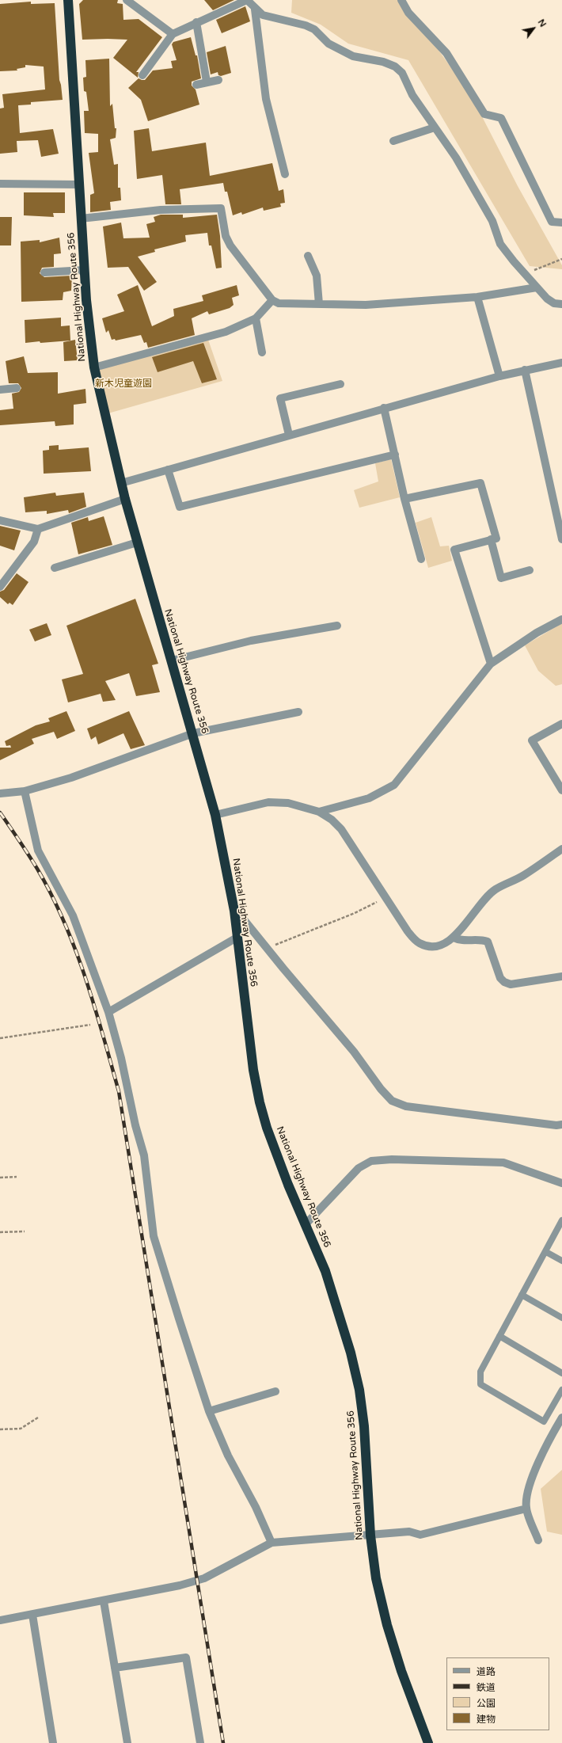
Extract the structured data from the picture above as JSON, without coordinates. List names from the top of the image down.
{
  "streets": {
    "highway": ["National Highway Route 356"]
  },
  "parks": ["新木児童遊園"],
  "legend": [
    "道路",
    "鉄道",
    "公園",
    "建物"
  ],
  "north": "top right"
}
